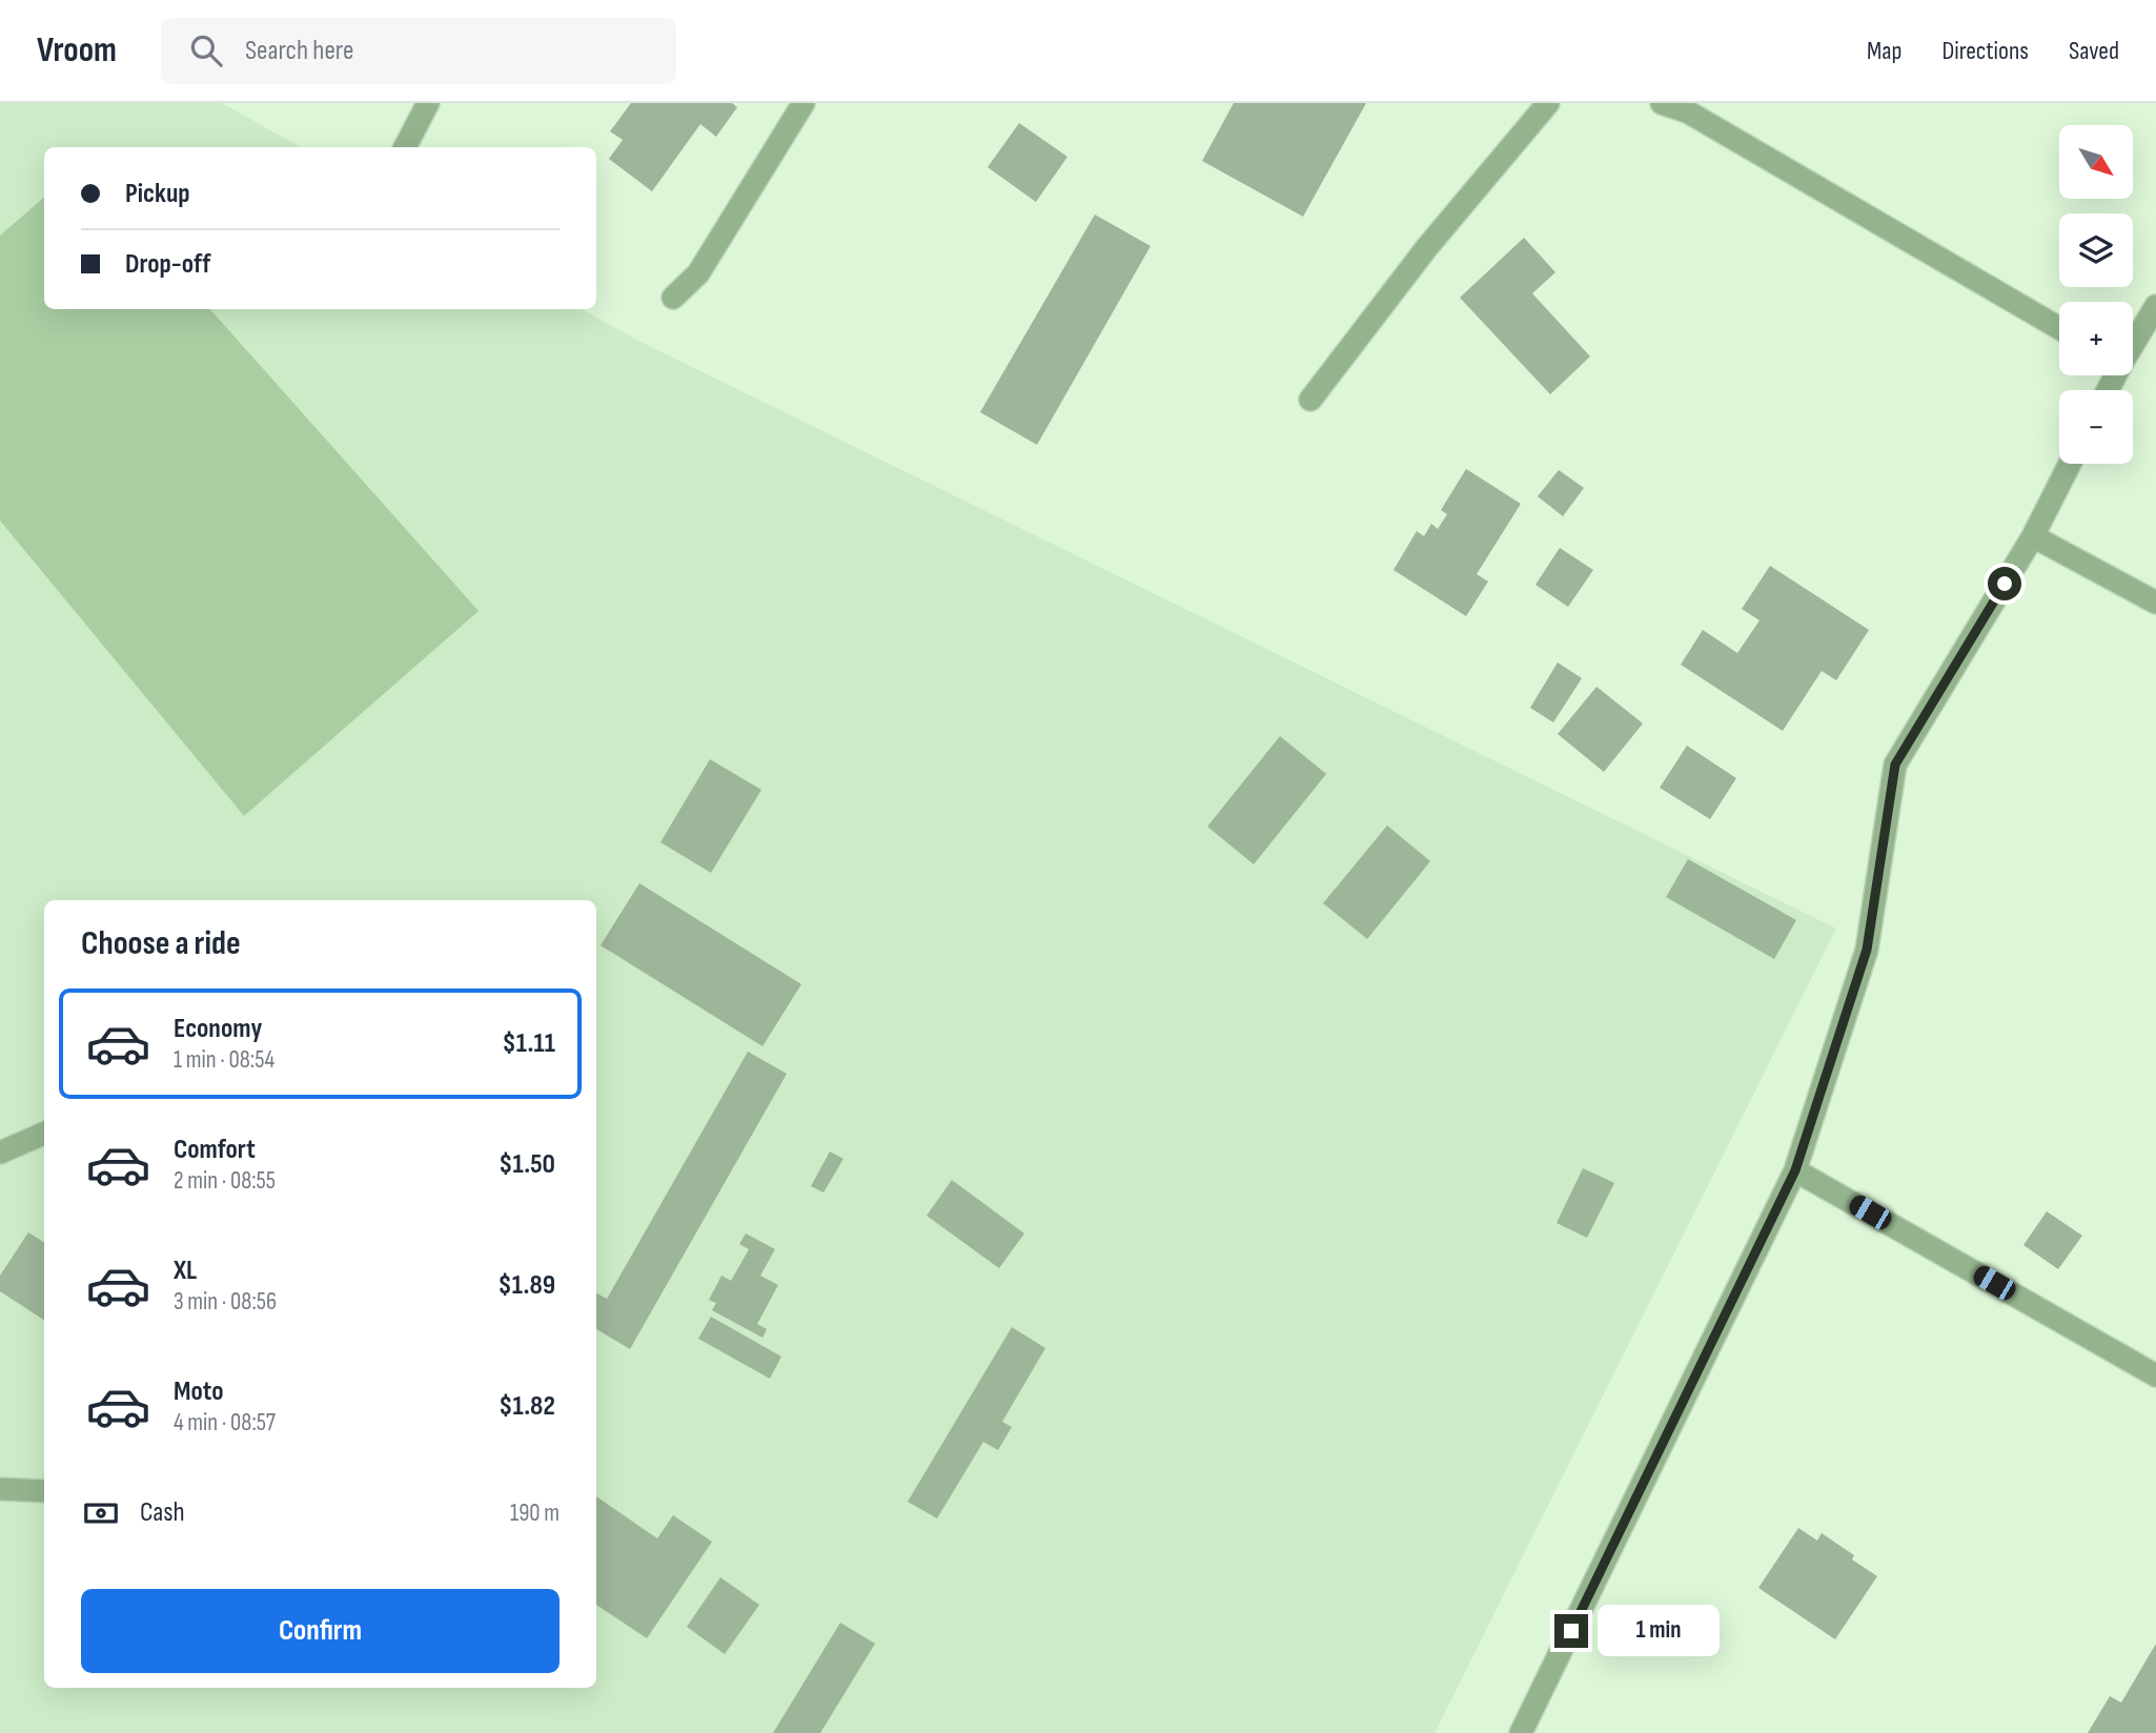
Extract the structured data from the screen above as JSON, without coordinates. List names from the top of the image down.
{
  "north": "bottom right",
  "page": {
    "header": "Vroom",
    "search": "Search here",
    "nav": ["Map", "Directions", "Saved"],
    "map_buttons": ["+", "−"],
    "banner": ["Pickup", "Drop-off"],
    "heading": "Choose a ride",
    "list": [
      {
        "name": "Economy",
        "note": "1 min · 08:54",
        "value": "$1.11"
      },
      {
        "name": "Comfort",
        "note": "2 min · 08:55",
        "value": "$1.50"
      },
      {
        "name": "XL",
        "note": "3 min · 08:56",
        "value": "$1.89"
      },
      {
        "name": "Moto",
        "note": "4 min · 08:57",
        "value": "$1.82"
      }
    ],
    "pay": ["Cash", "190 m"],
    "buttons": "Confirm",
    "bubble": "1 min"
  }
}
